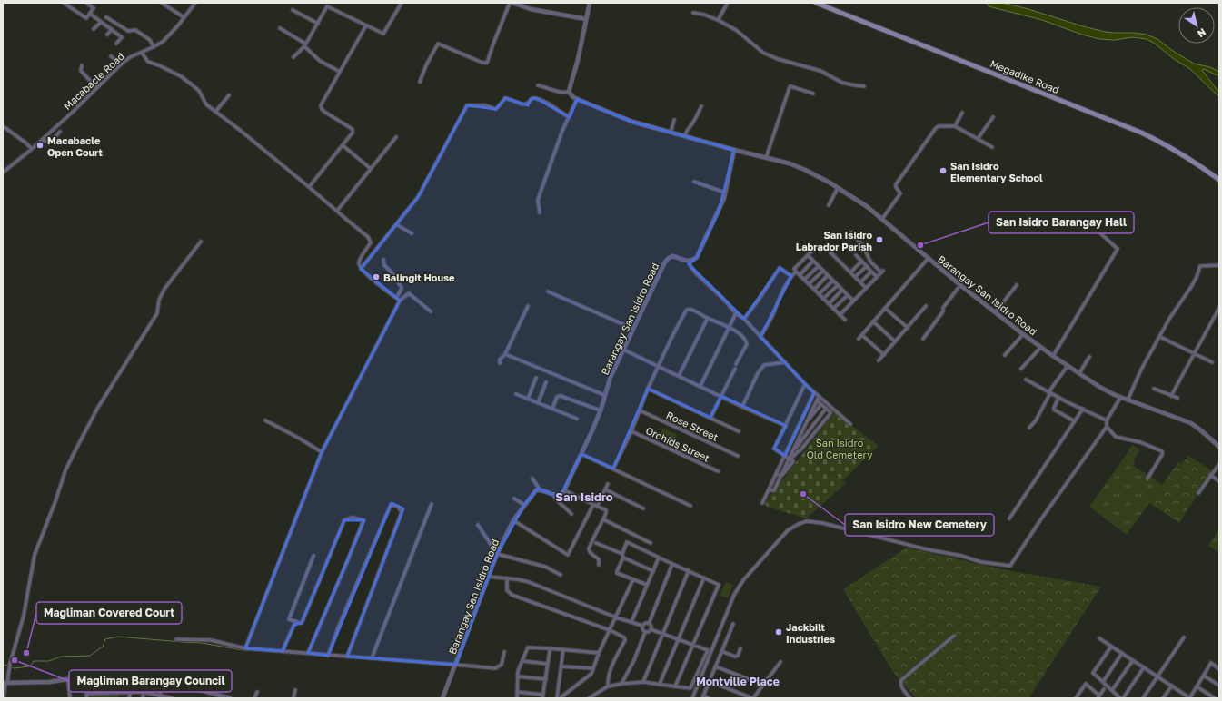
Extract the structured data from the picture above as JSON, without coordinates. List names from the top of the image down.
{
  "streets": {
    "main road": ["Megadike Road"],
    "street": [
      "Macabacle Road",
      "Barangay San Isidro Road",
      "Rose Street",
      "Orchids Street"
    ]
  },
  "districts": ["San Isidro", "Montville Place"],
  "parks": ["San Isidro Old Cemetery"],
  "places": [
    "Macabacle Open Court",
    "San Isidro Elementary School",
    "San Isidro Labrador Parish",
    "San Isidro Barangay Hall",
    "Balingit House",
    "San Isidro New Cemetery",
    "Jackbilt Industries",
    "Magliman Covered Court",
    "Magliman Barangay Council"
  ],
  "north": "bottom right"
}
